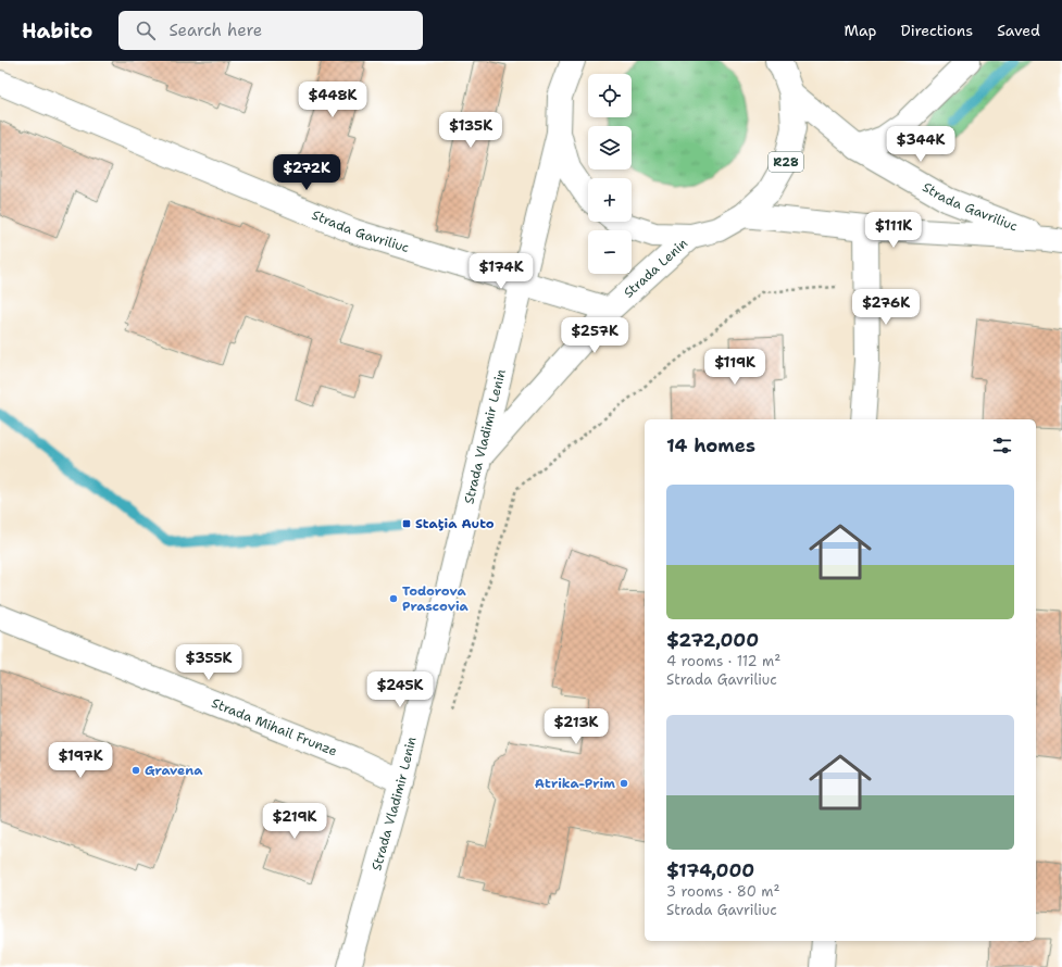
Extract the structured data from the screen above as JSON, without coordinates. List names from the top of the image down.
{
  "streets": {
    "street": [
      "R28",
      "Strada Gavriliuc",
      "Strada Lenin",
      "Strada Vladimir Lenin",
      "Strada Mihail Frunze"
    ]
  },
  "crossings": [
    ["R28", "Strada Gavriliuc"],
    ["R28", "Strada Lenin"],
    ["Strada Gavriliuc", "Strada Lenin"],
    ["Strada Gavriliuc", "Strada Vladimir Lenin"],
    ["Strada Lenin", "Strada Vladimir Lenin"],
    ["Strada Vladimir Lenin", "Strada Mihail Frunze"]
  ],
  "places": {
    "transit": ["Staţia Auto"],
    "other": ["Todorova Prascovia", "Gravena", "Atrika-Prim"]
  },
  "page": {
    "header": "Habito",
    "search": "Search here",
    "nav": ["Map", "Directions", "Saved"],
    "map_buttons": ["+", "−"],
    "price": [
      "$448K",
      "$135K",
      "$344K",
      "$272K",
      "$111K",
      "$174K",
      "$276K",
      "$257K",
      "$119K",
      "$355K",
      "$245K",
      "$213K",
      "$197K",
      "$219K"
    ],
    "heading": "14 homes",
    "list": [
      {
        "name": "$272,000",
        "note": "4 rooms · 112 m² · Strada Gavriliuc"
      },
      {
        "name": "$174,000",
        "note": "3 rooms · 80 m² · Strada Gavriliuc"
      }
    ]
  }
}
